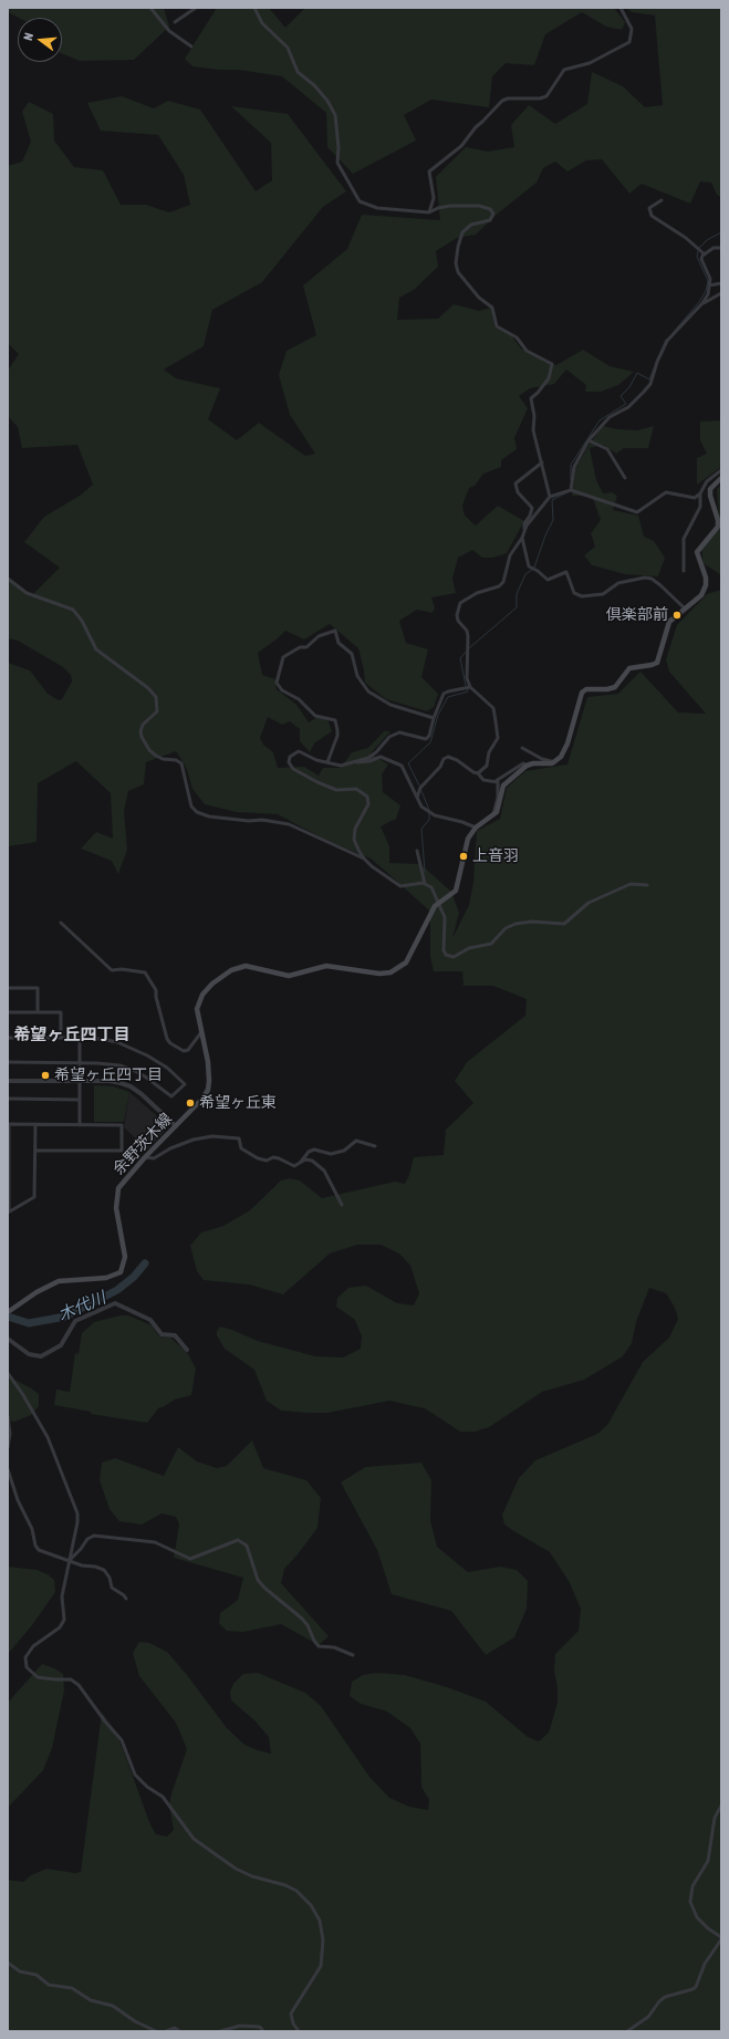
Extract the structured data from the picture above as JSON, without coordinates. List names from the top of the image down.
{
  "streets": {
    "main road": ["余野茨木線"]
  },
  "districts": ["希望ヶ丘四丁目"],
  "water": ["木代川"],
  "places": [
    "倶楽部前",
    "上音羽",
    "希望ヶ丘四丁目",
    "希望ヶ丘東"
  ],
  "north": "left"
}
